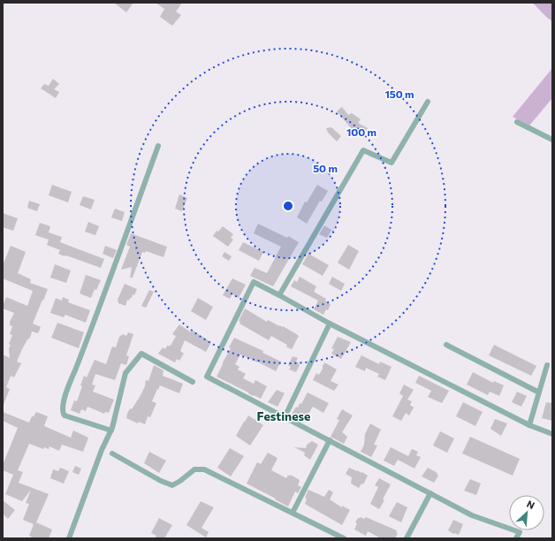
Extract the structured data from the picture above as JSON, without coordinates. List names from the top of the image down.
{
  "districts": ["Festinese"],
  "north": "top right",
  "rings": ["150 m", "100 m", "50 m"]
}
